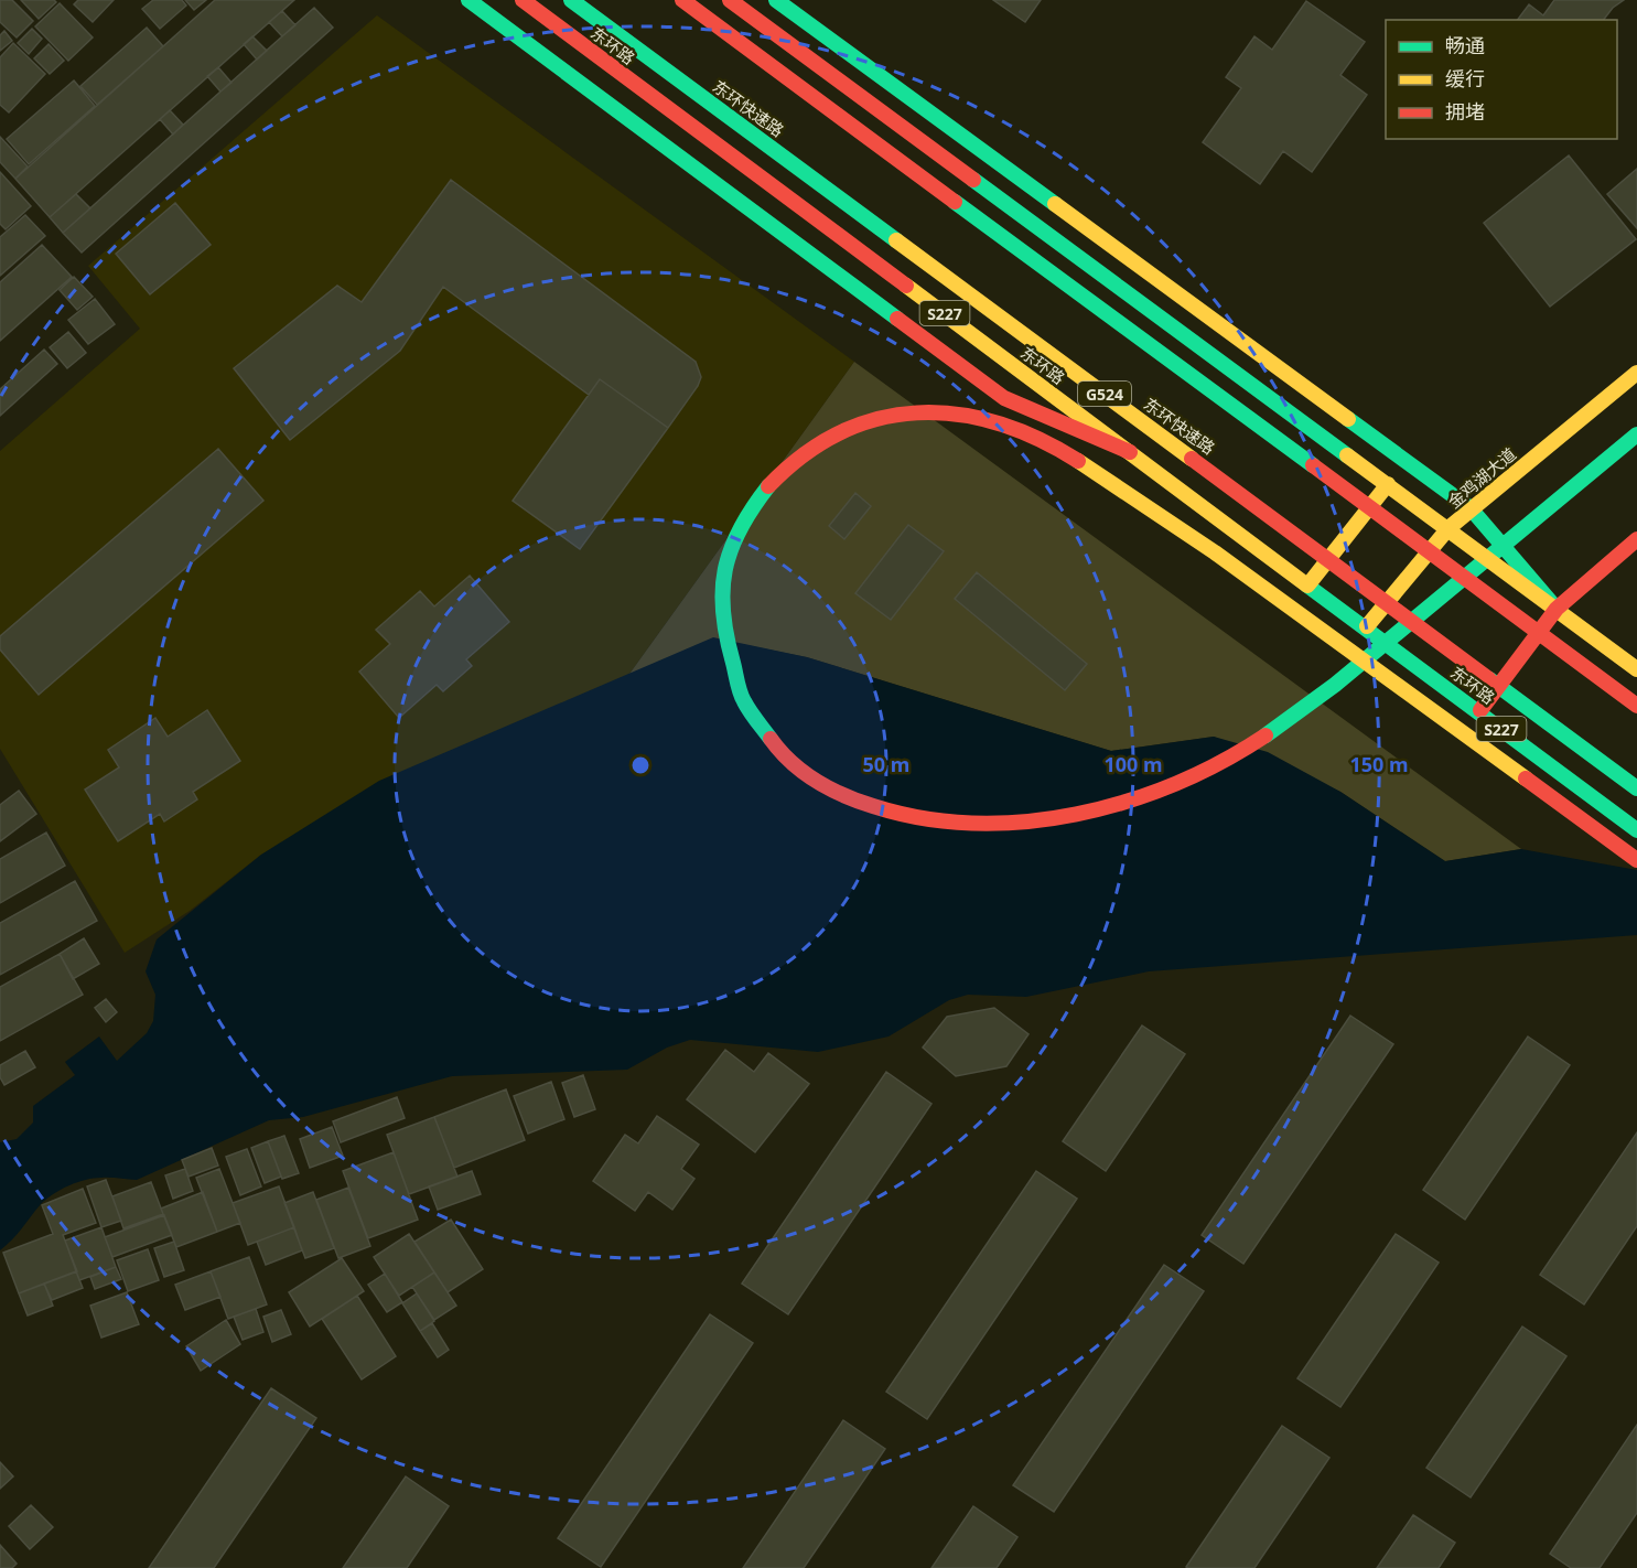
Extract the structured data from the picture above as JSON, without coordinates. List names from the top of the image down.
{
  "streets": {
    "main road": [
      "东环路",
      "东环快速路",
      "S227",
      "G524",
      "金鸡湖大道"
    ]
  },
  "crossings": [
    ["东环路", "金鸡湖大道"]
  ],
  "legend": ["畅通", "缓行", "拥堵"],
  "rings": ["50 m", "100 m", "150 m"]
}
